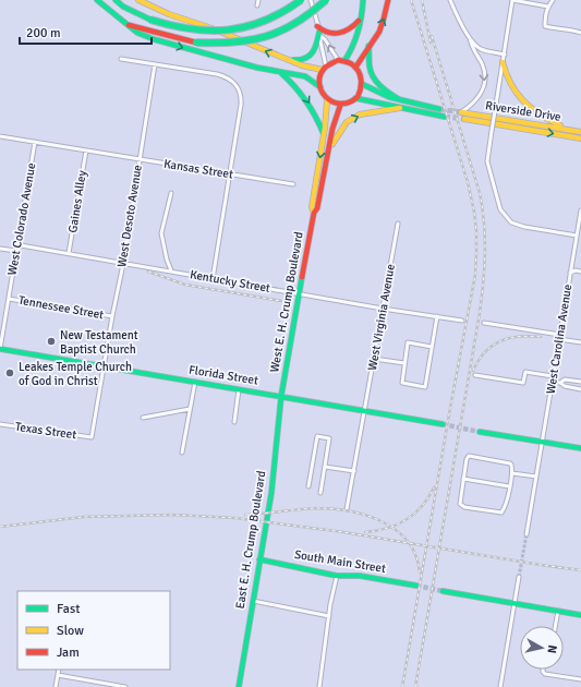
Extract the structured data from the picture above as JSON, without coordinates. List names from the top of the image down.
{
  "streets": {
    "main road": [
      "Riverside Drive",
      "West E. H. Crump Boulevard",
      "Florida Street",
      "East E. H. Crump Boulevard",
      "South Main Street"
    ],
    "street": [
      "Kansas Street",
      "Gaines Alley",
      "West Desoto Avenue",
      "West Colorado Avenue",
      "Kentucky Street",
      "Tennessee Street",
      "West Virginia Avenue",
      "West Carolina Avenue",
      "Texas Street"
    ]
  },
  "crossings": [
    ["Kansas Street", "Gaines Alley"],
    ["Kansas Street", "West Desoto Avenue"],
    ["Kansas Street", "West Colorado Avenue"],
    ["Gaines Alley", "Kentucky Street"],
    ["West Desoto Avenue", "Kentucky Street"],
    ["West Desoto Avenue", "Tennessee Street"],
    ["West Desoto Avenue", "Florida Street"],
    ["West Desoto Avenue", "Texas Street"],
    ["West Colorado Avenue", "Kentucky Street"],
    ["West Colorado Avenue", "Tennessee Street"],
    ["West Colorado Avenue", "Florida Street"],
    ["Kentucky Street", "West E. H. Crump Boulevard"],
    ["Kentucky Street", "West Virginia Avenue"],
    ["West E. H. Crump Boulevard", "Florida Street"],
    ["West E. H. Crump Boulevard", "East E. H. Crump Boulevard"],
    ["West Virginia Avenue", "Florida Street"],
    ["Florida Street", "East E. H. Crump Boulevard"],
    ["East E. H. Crump Boulevard", "South Main Street"]
  ],
  "places": ["New Testament Baptist Church", "Leakes Temple Church of God in Christ"],
  "legend": ["Fast", "Slow", "Jam"],
  "scale_bar": "200 m",
  "north": "right"
}
